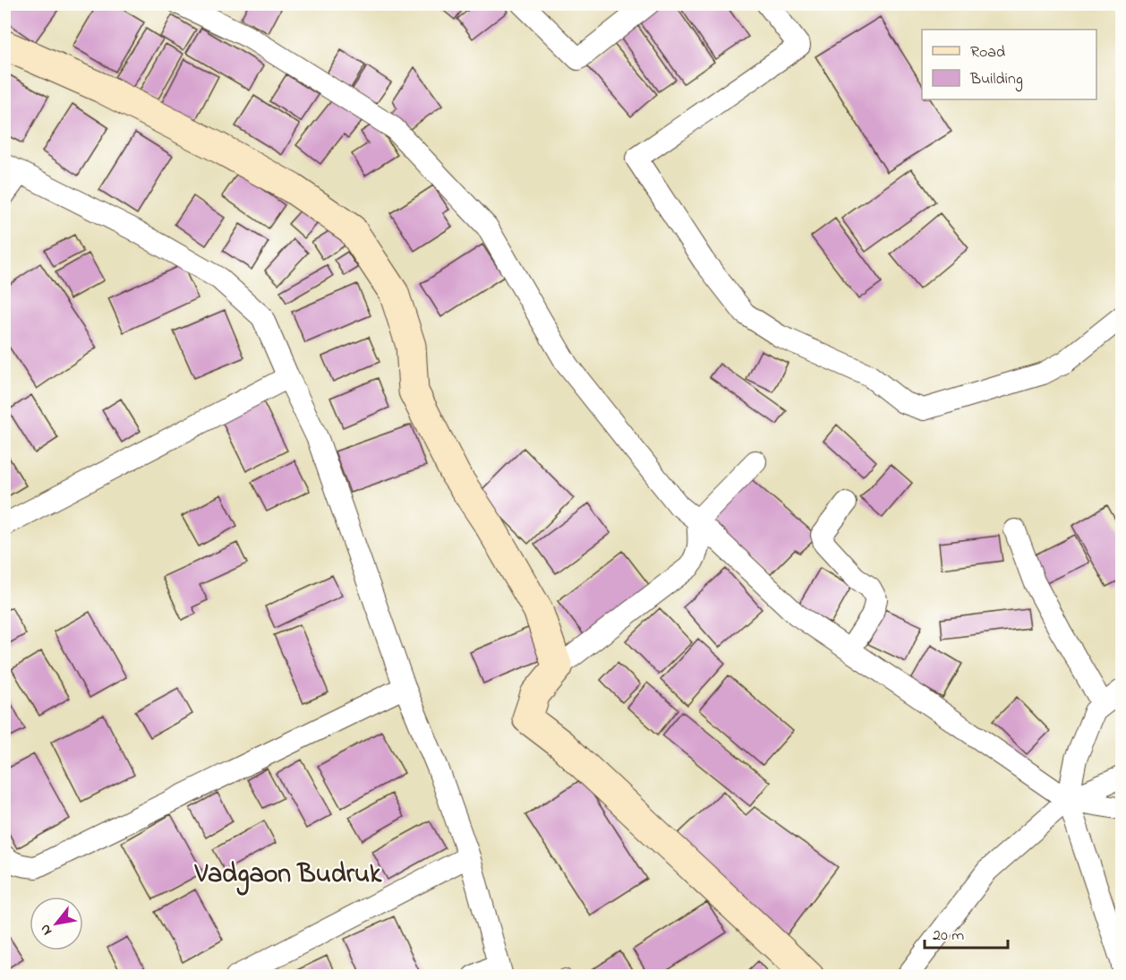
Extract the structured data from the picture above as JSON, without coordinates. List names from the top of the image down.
{
  "districts": ["Vadgaon Budruk"],
  "legend": ["Road", "Building"],
  "scale_bar": "20 m",
  "north": "bottom left"
}
